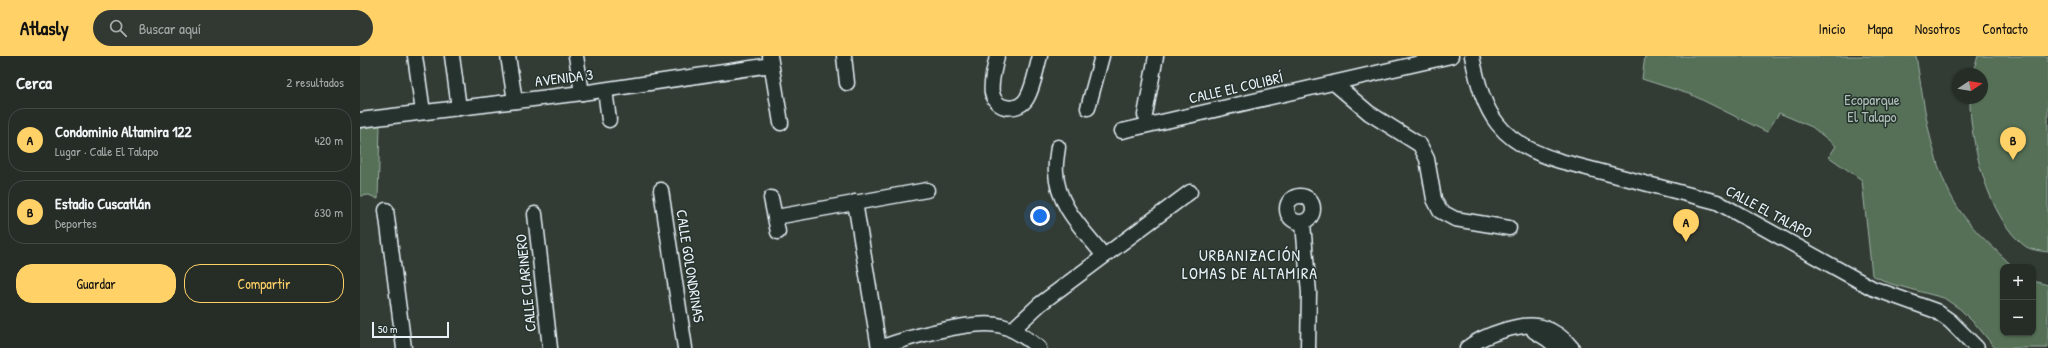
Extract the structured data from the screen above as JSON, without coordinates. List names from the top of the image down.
{
  "streets": {
    "street": [
      "AVENIDA 3",
      "CALLE EL COLIBRÍ",
      "CALLE EL TALAPO",
      "CALLE GOLONDRINAS",
      "CALLE CLARINERO"
    ]
  },
  "districts": ["URBANIZACIÓN LOMAS DE ALTAMIRA"],
  "parks": ["Ecoparque El Talapo"],
  "scale_bar": "50 m",
  "north": "right",
  "page": {
    "header": "Atlasly",
    "search": "Buscar aquí",
    "nav": [
      "Inicio",
      "Mapa",
      "Nosotros",
      "Contacto"
    ],
    "heading": ["Cerca", "2 resultados"],
    "list": [
      {
        "mark": "A",
        "name": "Condominio Altamira 122",
        "note": "Lugar · Calle El Talapo",
        "value": "420 m"
      },
      {
        "mark": "B",
        "name": "Estadio Cuscatlán",
        "note": "Deportes",
        "value": "630 m"
      }
    ],
    "pins": ["B", "A"],
    "buttons": ["Guardar", "Compartir"],
    "map_buttons": ["+", "−"],
    "scale": "50 m"
  }
}
